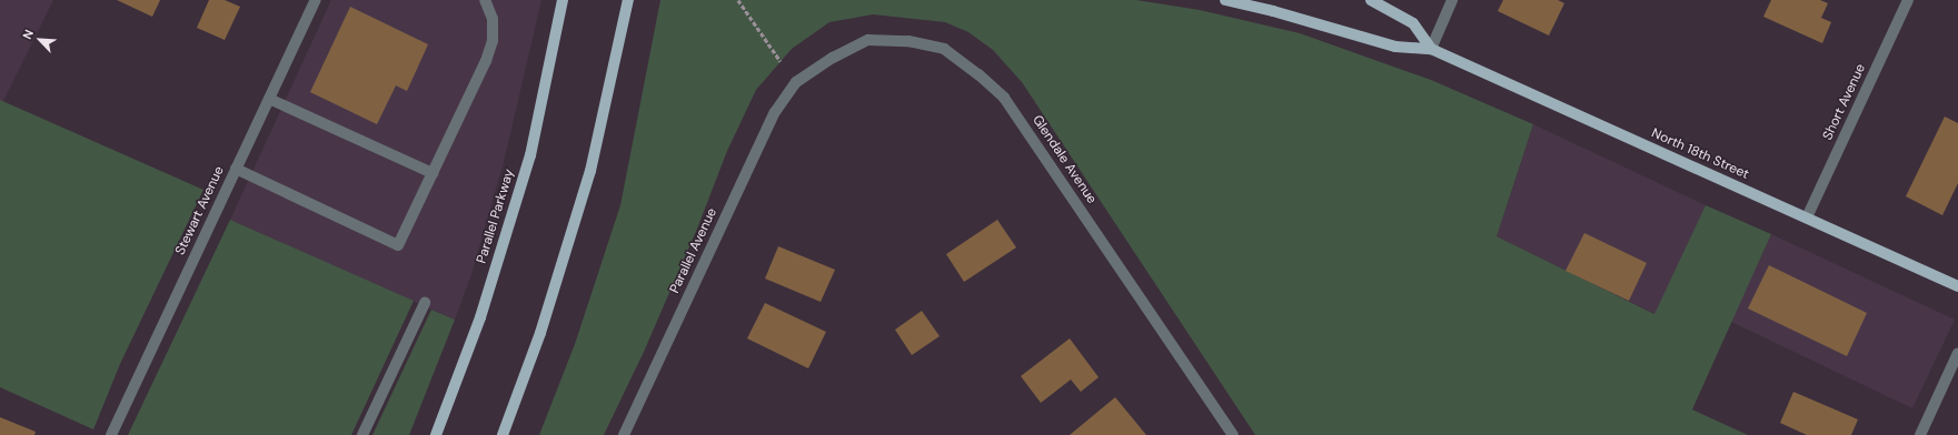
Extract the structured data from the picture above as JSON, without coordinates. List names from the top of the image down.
{
  "streets": {
    "main road": ["North 18th Street", "Parallel Parkway"],
    "street": [
      "Short Avenue",
      "Glendale Avenue",
      "Stewart Avenue",
      "Parallel Avenue"
    ]
  },
  "crossings": [
    ["Short Avenue", "North 18th Street"],
    ["Glendale Avenue", "Parallel Avenue"]
  ],
  "north": "top left"
}
